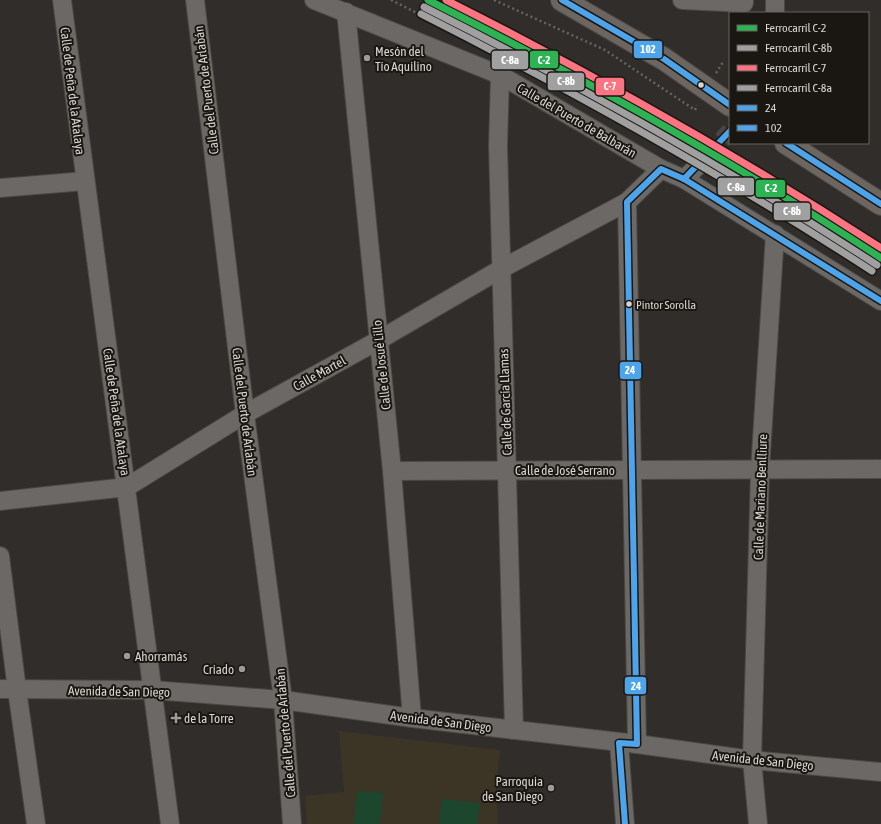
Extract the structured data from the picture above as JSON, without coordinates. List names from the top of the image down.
{
  "streets": {
    "street": [
      "Calle del Puerto de Arlabán",
      "Calle de Peña de la Atalaya",
      "Calle del Puerto de Balbarán",
      "Calle de Josué Lillo",
      "Calle Martel",
      "Calle de García Llamas",
      "Calle de José Serrano",
      "Calle de Mariano Benlliure",
      "Avenida de San Diego"
    ]
  },
  "crossings": [
    ["Calle del Puerto de Arlabán", "Calle Martel"],
    ["Calle del Puerto de Arlabán", "Avenida de San Diego"],
    ["Calle de Peña de la Atalaya", "Calle Martel"],
    ["Calle de Peña de la Atalaya", "Avenida de San Diego"],
    ["Calle del Puerto de Balbarán", "Calle de Josué Lillo"],
    ["Calle del Puerto de Balbarán", "Calle Martel"],
    ["Calle del Puerto de Balbarán", "Calle de García Llamas"],
    ["Calle del Puerto de Balbarán", "Calle de Mariano Benlliure"],
    ["Calle de Josué Lillo", "Calle Martel"],
    ["Calle de Josué Lillo", "Calle de José Serrano"],
    ["Calle de Josué Lillo", "Avenida de San Diego"],
    ["Calle Martel", "Calle de García Llamas"],
    ["Calle de García Llamas", "Calle de José Serrano"],
    ["Calle de García Llamas", "Avenida de San Diego"],
    ["Calle de José Serrano", "Calle de Mariano Benlliure"],
    ["Calle de Mariano Benlliure", "Avenida de San Diego"]
  ],
  "places": {
    "other": [
      "Mesón del Tío Aquilino",
      "Pintor Sorolla",
      "Ahorramás",
      "Criado",
      "Parroquia de San Diego"
    ],
    "health": ["de la Torre"]
  },
  "lines": [
    "rail line C-2",
    "rail line C-7",
    "transit line 102",
    "rail line C-8b",
    "rail line C-8a",
    "transit line 24"
  ],
  "legend": [
    "Ferrocarril C-2",
    "Ferrocarril C-8b",
    "Ferrocarril C-7",
    "Ferrocarril C-8a",
    "24",
    "102"
  ]
}
